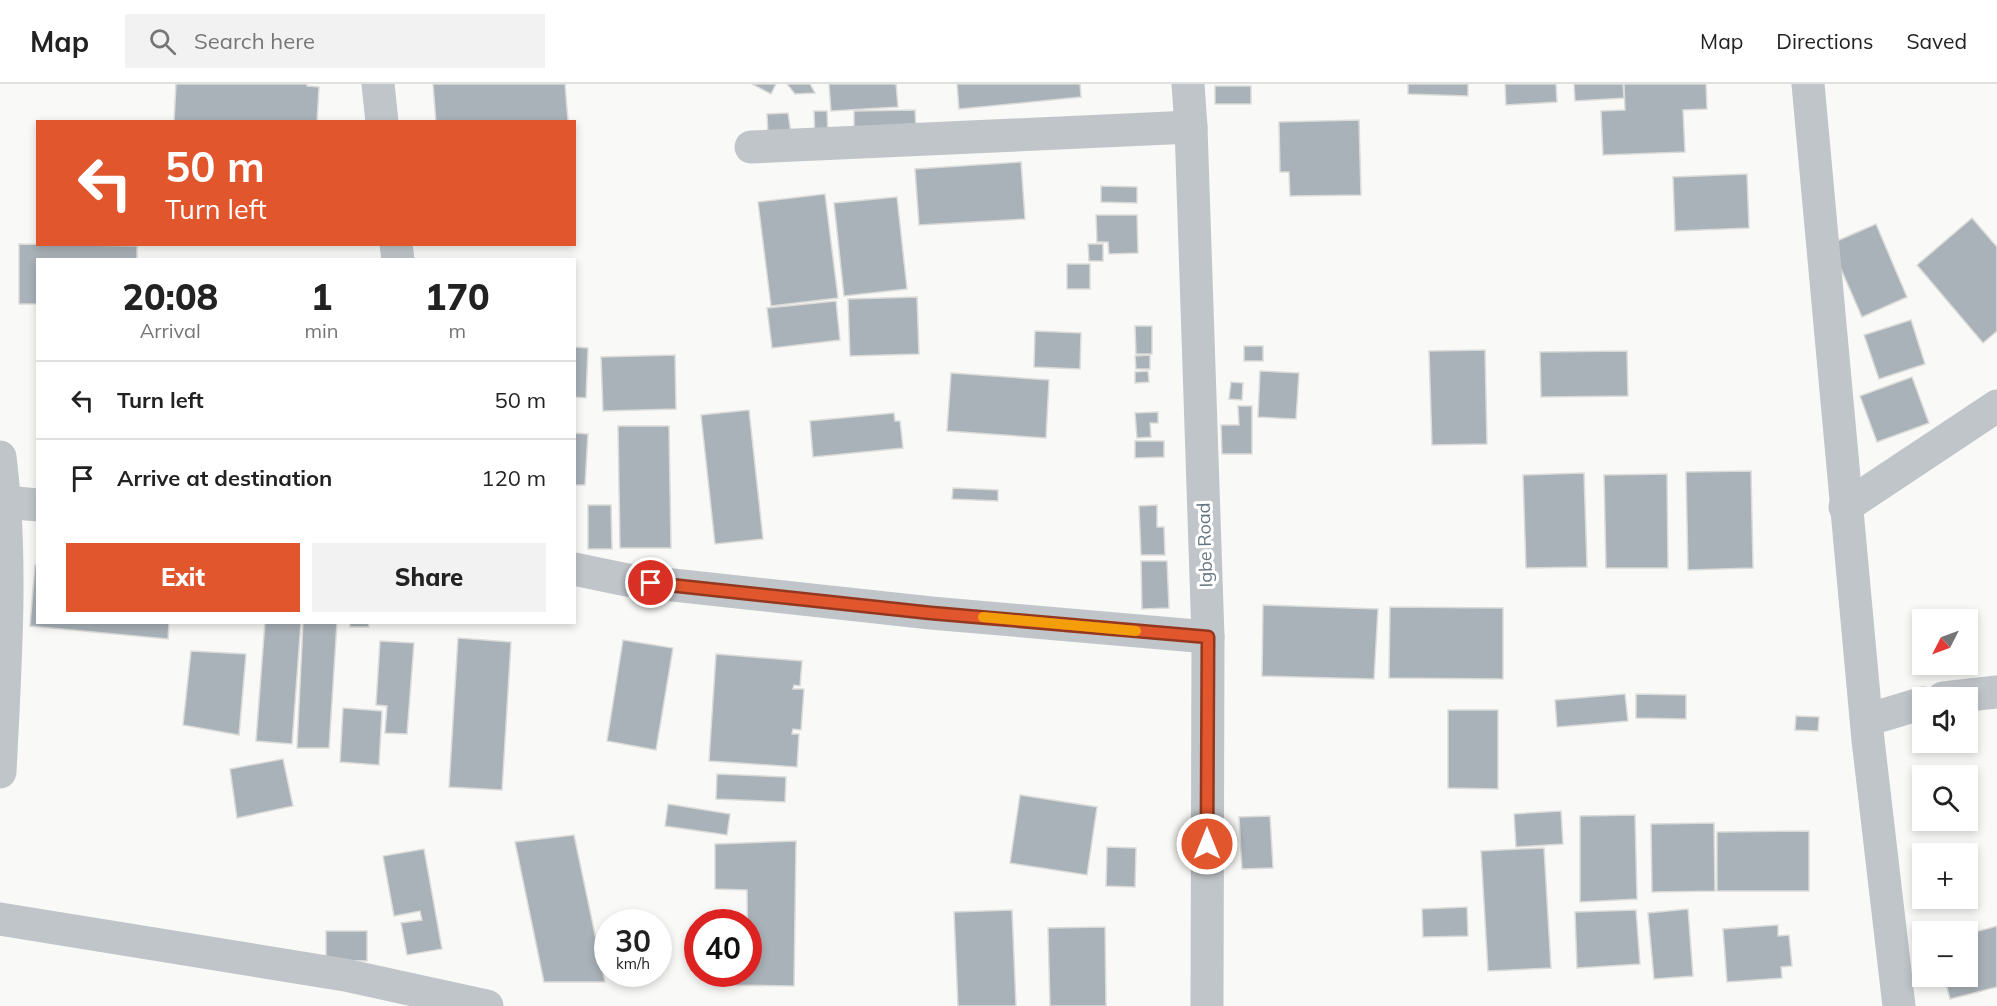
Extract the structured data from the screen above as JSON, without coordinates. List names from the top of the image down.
{
  "streets": {
    "street": ["Igbe Road"]
  },
  "north": "bottom left",
  "page": {
    "header": "Map",
    "search": "Search here",
    "nav": ["Map", "Directions", "Saved"],
    "turn": ["50 m", "Turn left"],
    "eta": [
      "20:08",
      "Arrival",
      "1",
      "min",
      "170",
      "m"
    ],
    "list": [
      {
        "name": "Turn left",
        "value": "50 m"
      },
      {
        "name": "Arrive at destination",
        "value": "120 m"
      }
    ],
    "buttons": ["Exit", "Share"],
    "map_buttons": ["+", "−"],
    "speed": "30 km/h",
    "limit": "40"
  }
}
